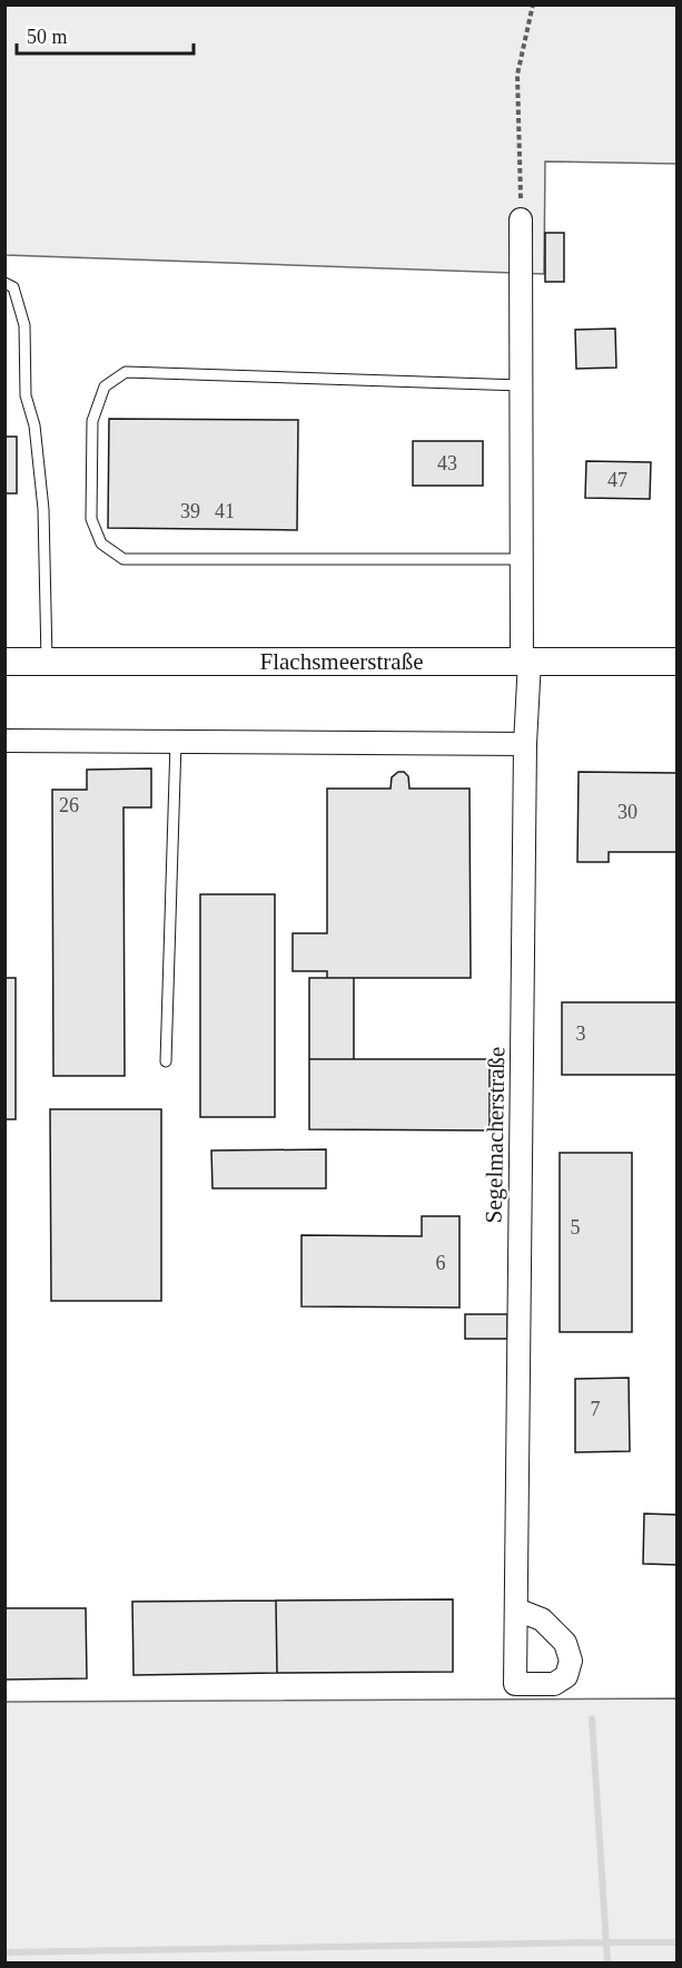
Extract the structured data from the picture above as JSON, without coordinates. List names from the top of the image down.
{
  "streets": {
    "street": ["Flachsmeerstraße", "Segelmacherstraße"]
  },
  "crossings": [
    ["Flachsmeerstraße", "Segelmacherstraße"]
  ],
  "house_numbers": [
    "43",
    "47",
    "39",
    "41",
    "26",
    "30",
    "3",
    "5",
    "6",
    "7"
  ],
  "scale_bar": "50 m"
}
